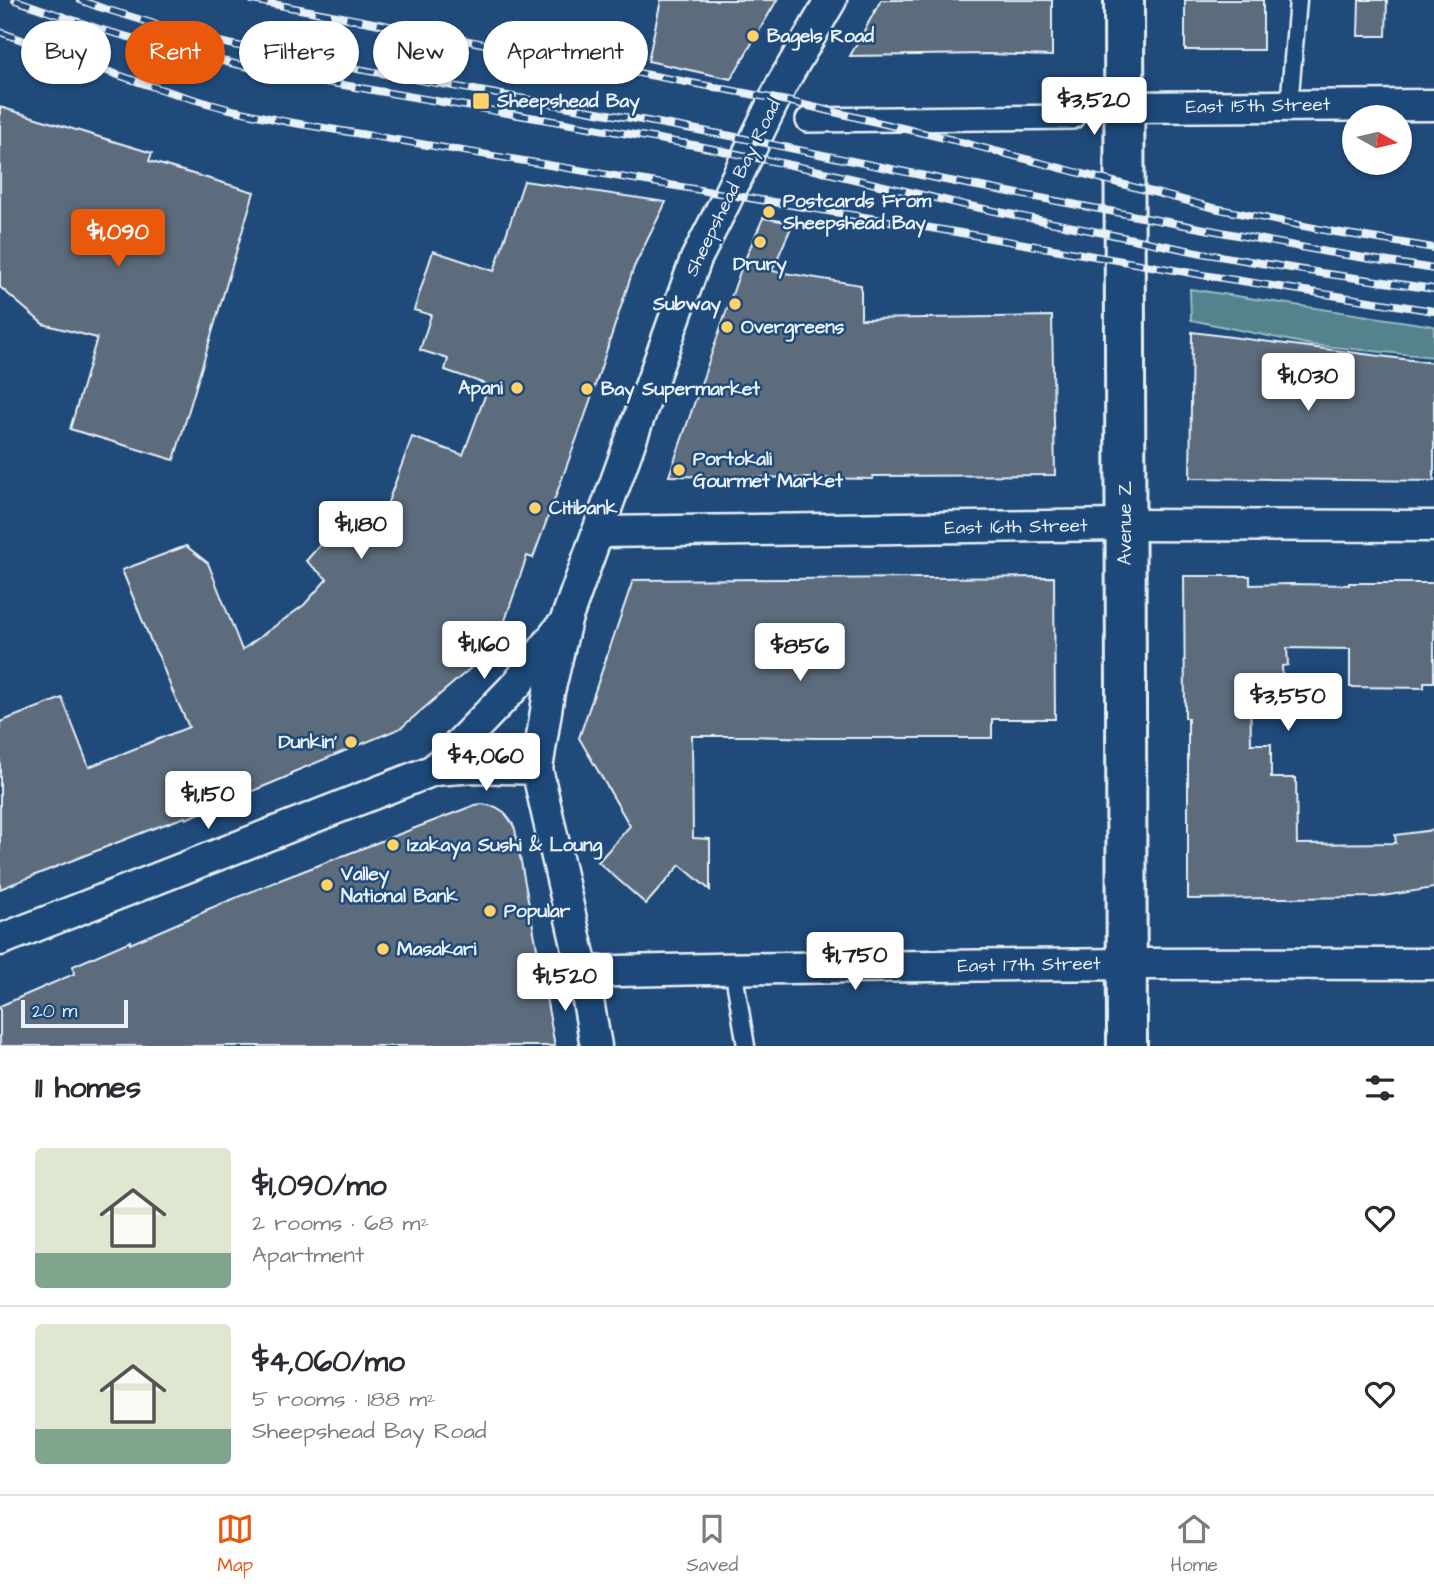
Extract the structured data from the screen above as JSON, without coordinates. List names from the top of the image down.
{
  "streets": {
    "street": [
      "East 15th Street",
      "Sheepshead Bay Road",
      "Avenue Z",
      "East 16th Street",
      "East 17th Street"
    ]
  },
  "crossings": [
    ["East 15th Street", "Avenue Z"],
    ["Sheepshead Bay Road", "East 16th Street"],
    ["Avenue Z", "East 16th Street"],
    ["Avenue Z", "East 17th Street"]
  ],
  "places": {
    "other": [
      "Bagels Road",
      "Postcards From Sheepshead Bay",
      "Drury",
      "Subway",
      "Overgreens",
      "Apani",
      "Bay Supermarket",
      "Portokali Gourmet Market",
      "Citibank",
      "Dunkin'",
      "Izakaya Sushi & Loung",
      "Valley National Bank",
      "Popular",
      "Masakari"
    ],
    "transit": ["Sheepshead Bay"]
  },
  "scale_bar": "20 m",
  "north": "right",
  "page": {
    "chip": [
      "Buy",
      "Rent",
      "Filters",
      "New",
      "Apartment"
    ],
    "price": [
      "$3,520",
      "$1,090",
      "$1,030",
      "$1,180",
      "$1,160",
      "$856",
      "$3,550",
      "$4,060",
      "$1,150",
      "$1,750",
      "$1,520"
    ],
    "scale": "20 m",
    "heading": "11 homes",
    "list": [
      {
        "name": "$1,090/mo",
        "note": "2 rooms · 68 m² · Apartment"
      },
      {
        "name": "$4,060/mo",
        "note": "5 rooms · 188 m² · Sheepshead Bay Road"
      }
    ],
    "tabs": ["Map", "Saved", "Home"]
  }
}
